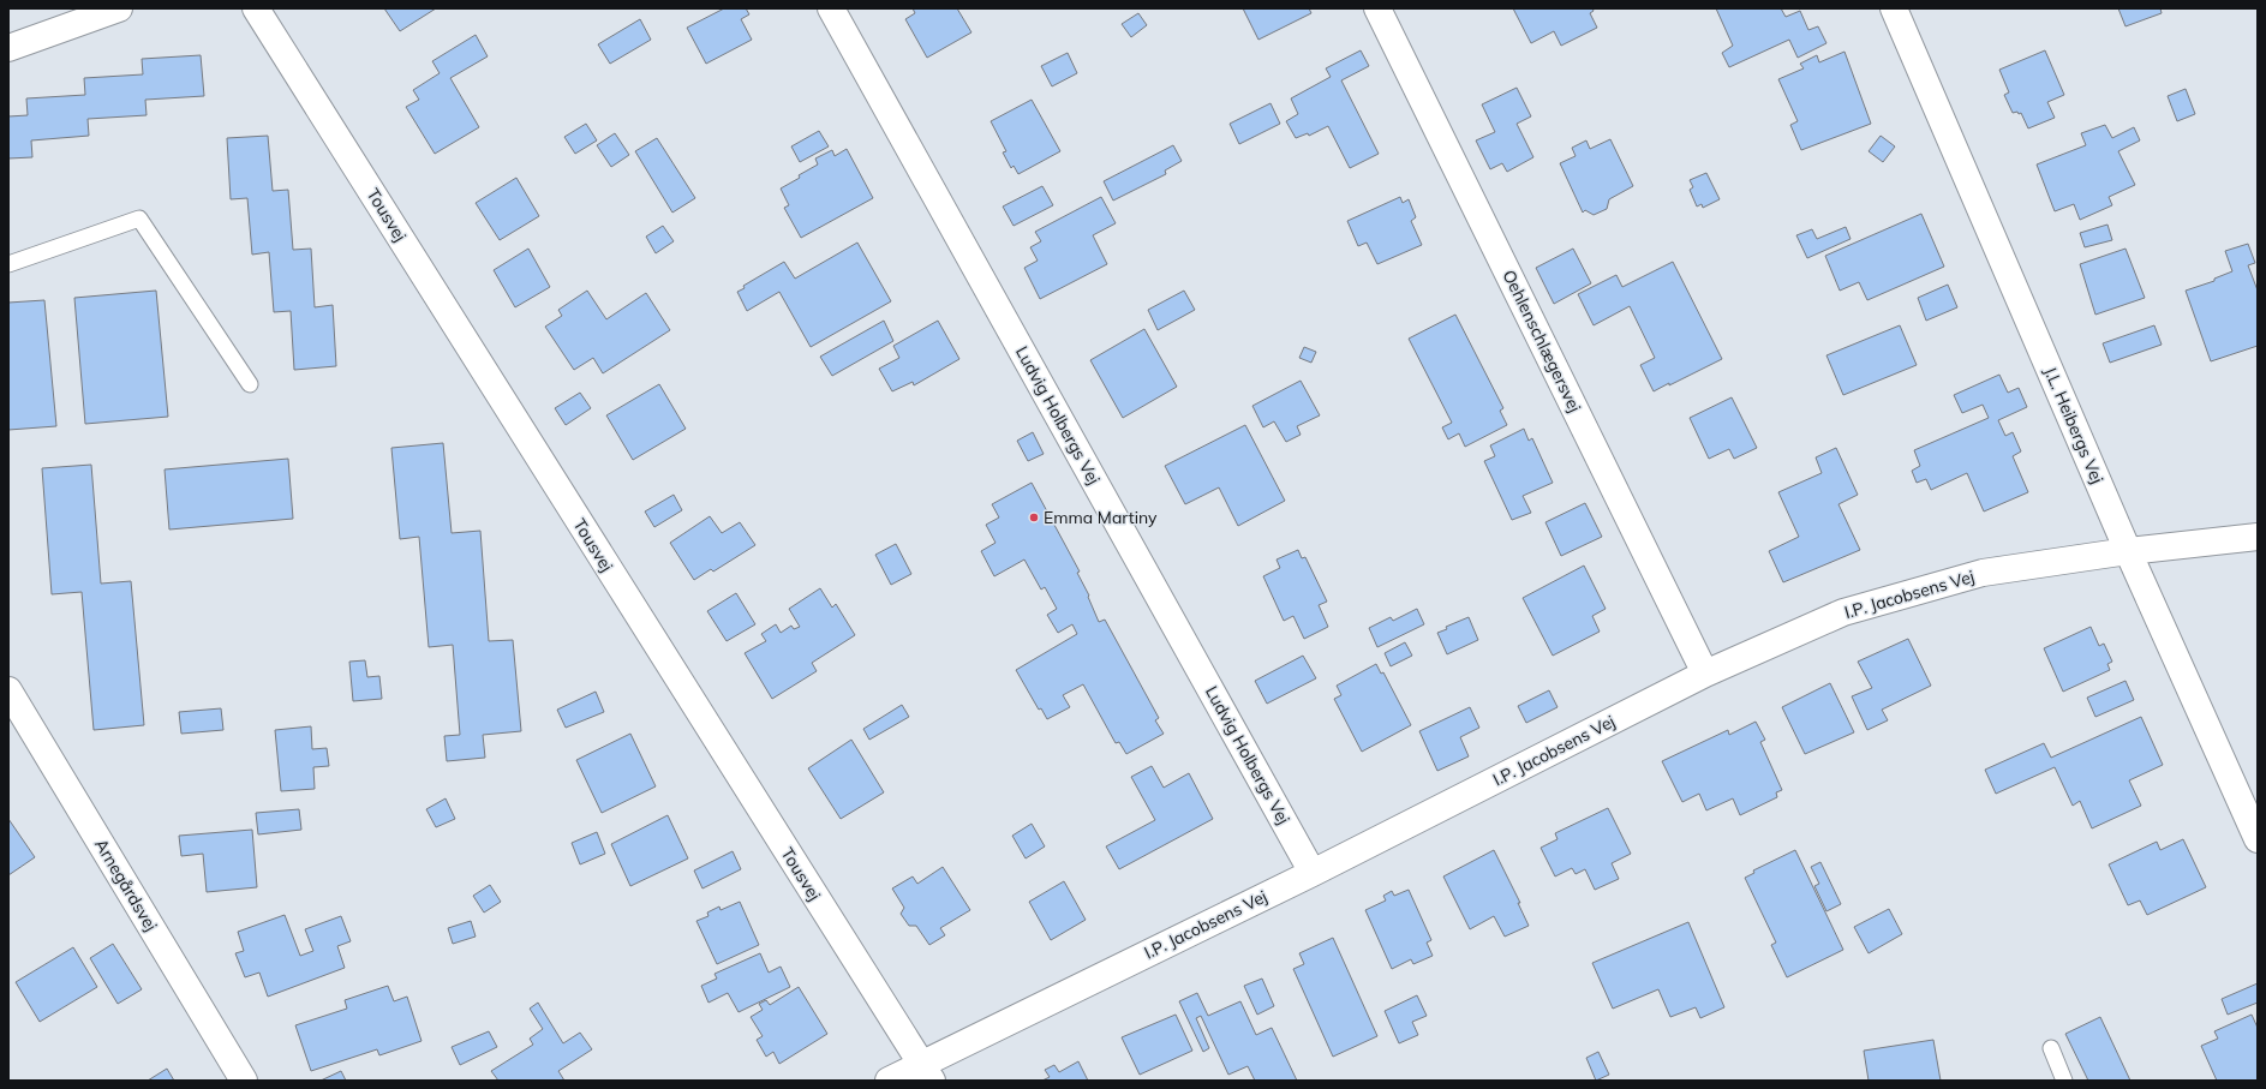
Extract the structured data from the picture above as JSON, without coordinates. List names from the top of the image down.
{
  "streets": {
    "street": [
      "Tousvej",
      "Oehlenschlægersvej",
      "Ludvig Holbergs Vej",
      "J.L. Heibergs Vej",
      "I.P. Jacobsens Vej",
      "Arnegårdsvej"
    ]
  },
  "crossings": [
    ["Tousvej", "I.P. Jacobsens Vej"],
    ["Oehlenschlægersvej", "I.P. Jacobsens Vej"],
    ["Ludvig Holbergs Vej", "I.P. Jacobsens Vej"],
    ["J.L. Heibergs Vej", "I.P. Jacobsens Vej"]
  ],
  "places": ["Emma Martiny"]
}
